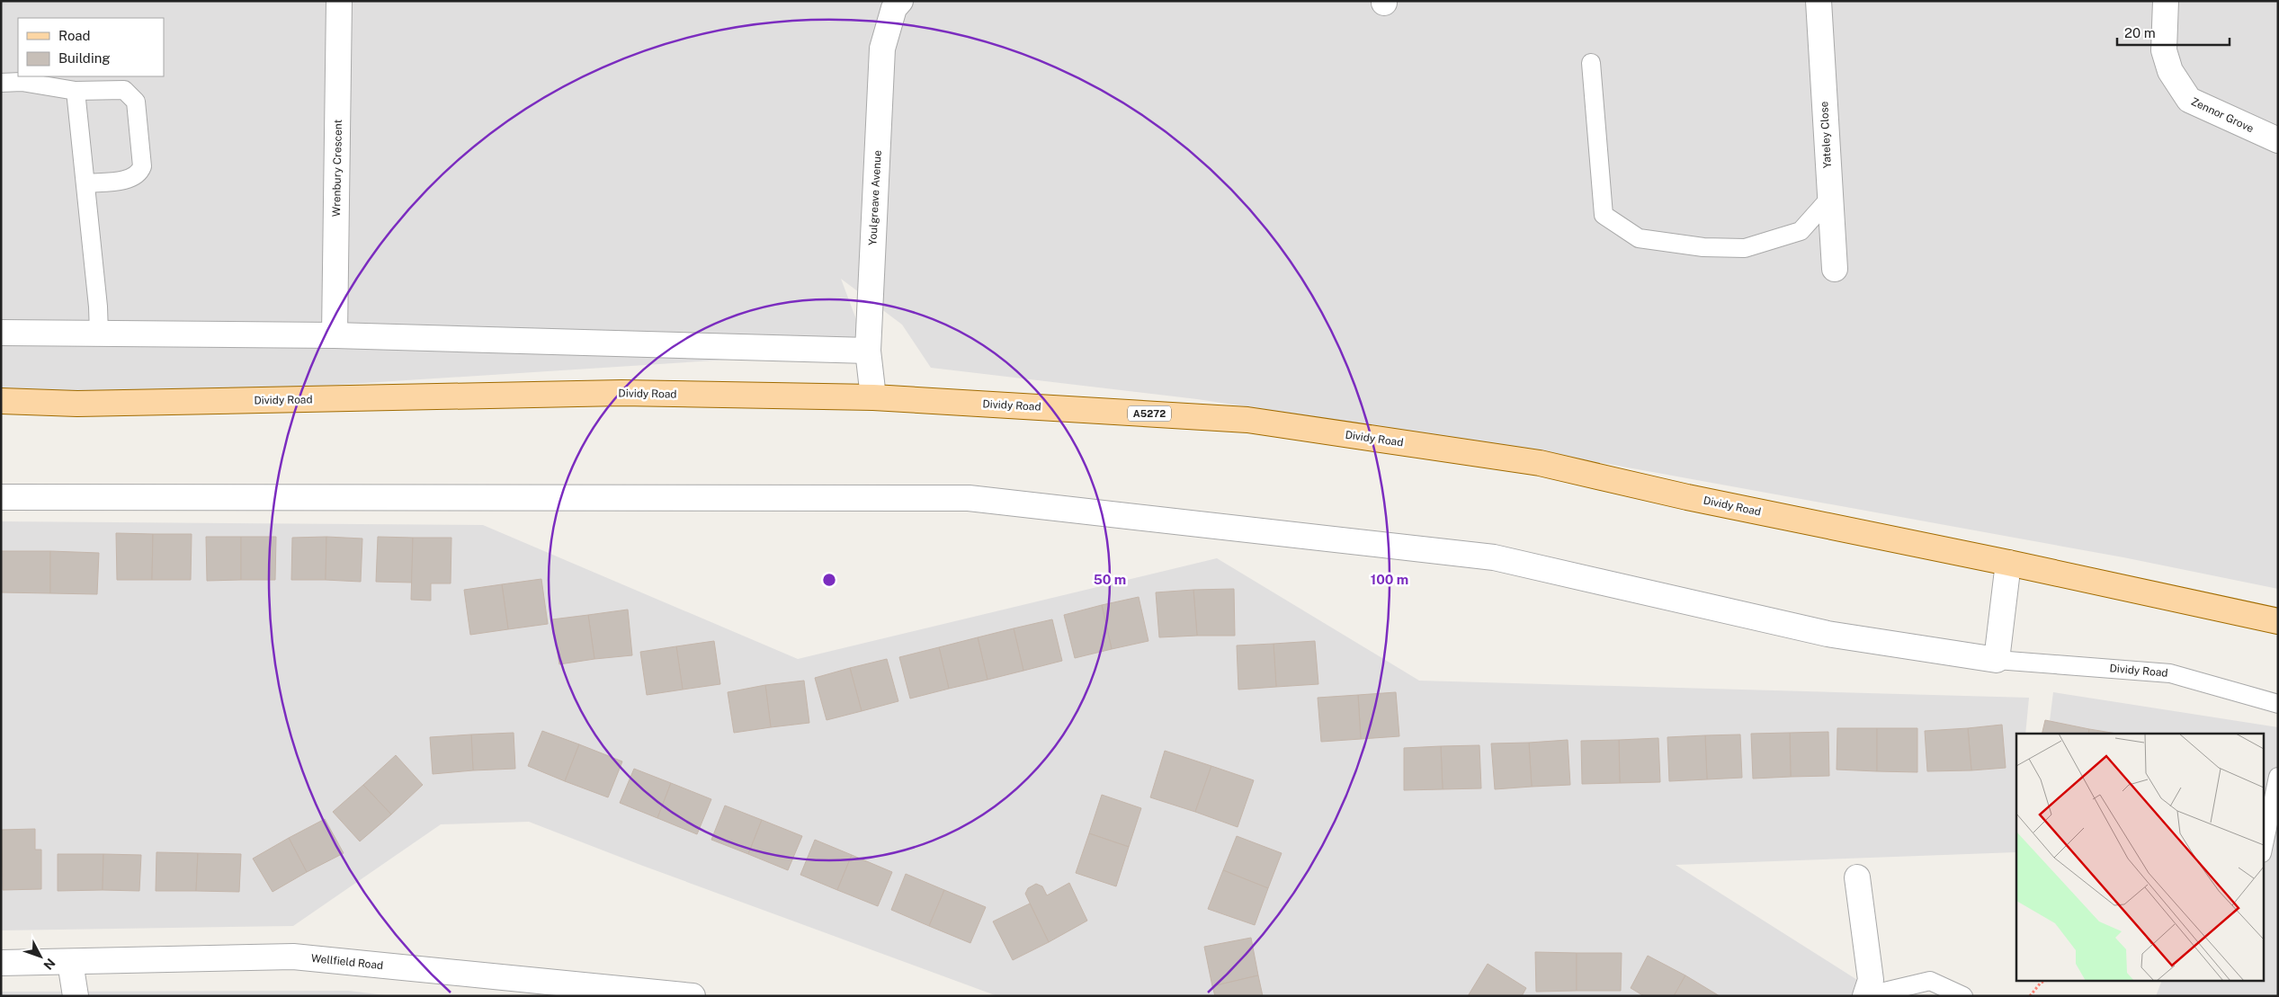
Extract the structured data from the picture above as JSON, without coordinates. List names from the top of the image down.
{
  "streets": {
    "main road": ["Dividy Road", "A5272"],
    "street": [
      "Zennor Grove",
      "Yateley Close",
      "Wrenbury Crescent",
      "Youlgreave Avenue",
      "Wellfield Road"
    ]
  },
  "crossings": [
    ["Youlgreave Avenue", "Dividy Road"]
  ],
  "legend": ["Road", "Building"],
  "scale_bar": "20 m",
  "north": "bottom right",
  "rings": ["50 m", "100 m"]
}
